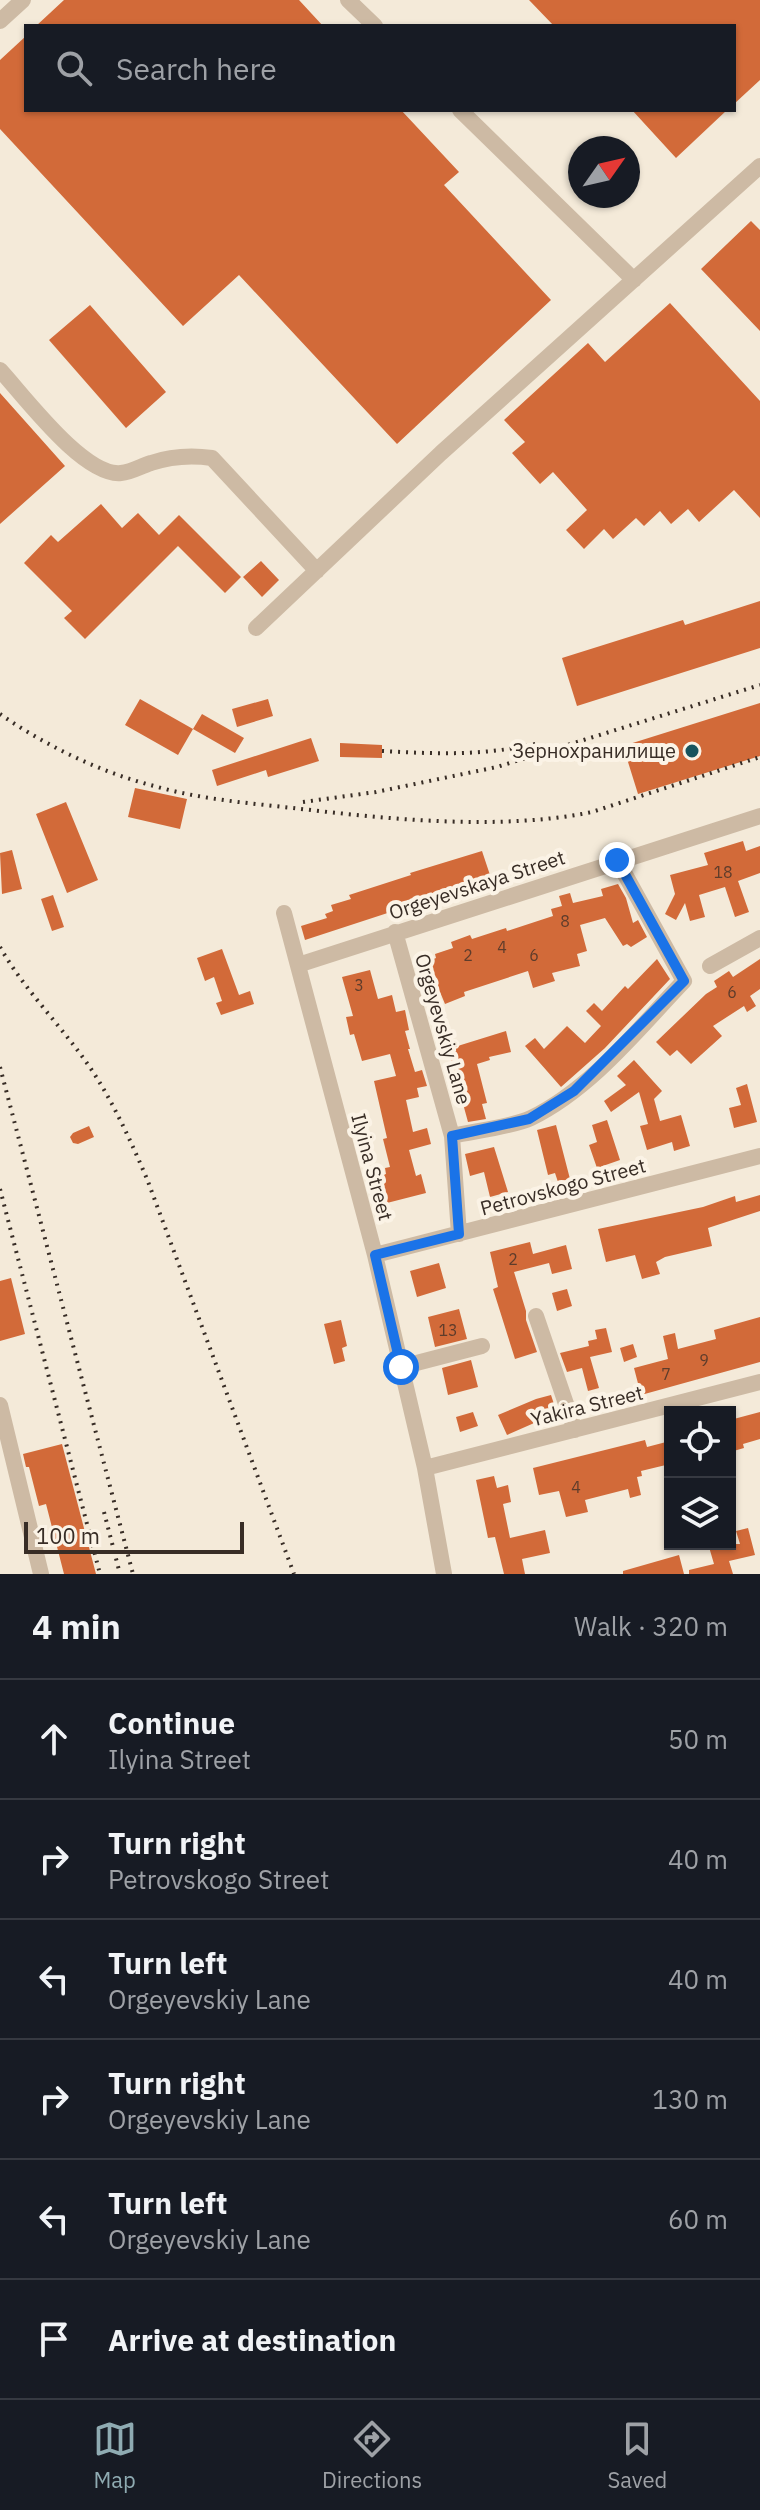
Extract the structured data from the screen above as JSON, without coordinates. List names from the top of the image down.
{
  "streets": {
    "street": [
      "Orgeyevskaya Street",
      "Orgeyevskiy Lane",
      "Ilyina Street",
      "Petrovskogo Street",
      "Yakira Street"
    ]
  },
  "crossings": [
    ["Orgeyevskaya Street", "Orgeyevskiy Lane"],
    ["Orgeyevskaya Street", "Ilyina Street"],
    ["Orgeyevskiy Lane", "Petrovskogo Street"],
    ["Ilyina Street", "Petrovskogo Street"],
    ["Ilyina Street", "Yakira Street"]
  ],
  "places": ["Зернохранилище"],
  "house_numbers": [
    "18",
    "8",
    "4",
    "2",
    "6",
    "3",
    "6",
    "2",
    "13",
    "9",
    "7",
    "4"
  ],
  "scale_bar": "100 m",
  "north": "top right",
  "page": {
    "search": "Search here",
    "scale": "100 m",
    "heading": ["4 min", "Walk · 320 m"],
    "list": [
      ["Continue", "Ilyina Street", "50 m"],
      ["Turn right", "Petrovskogo Street", "40 m"],
      ["Turn left", "Orgeyevskiy Lane", "40 m"],
      ["Turn right", "Orgeyevskiy Lane", "130 m"],
      ["Turn left", "Orgeyevskiy Lane", "60 m"],
      "Arrive at destination"
    ],
    "nav": ["Map", "Directions", "Saved"]
  }
}
